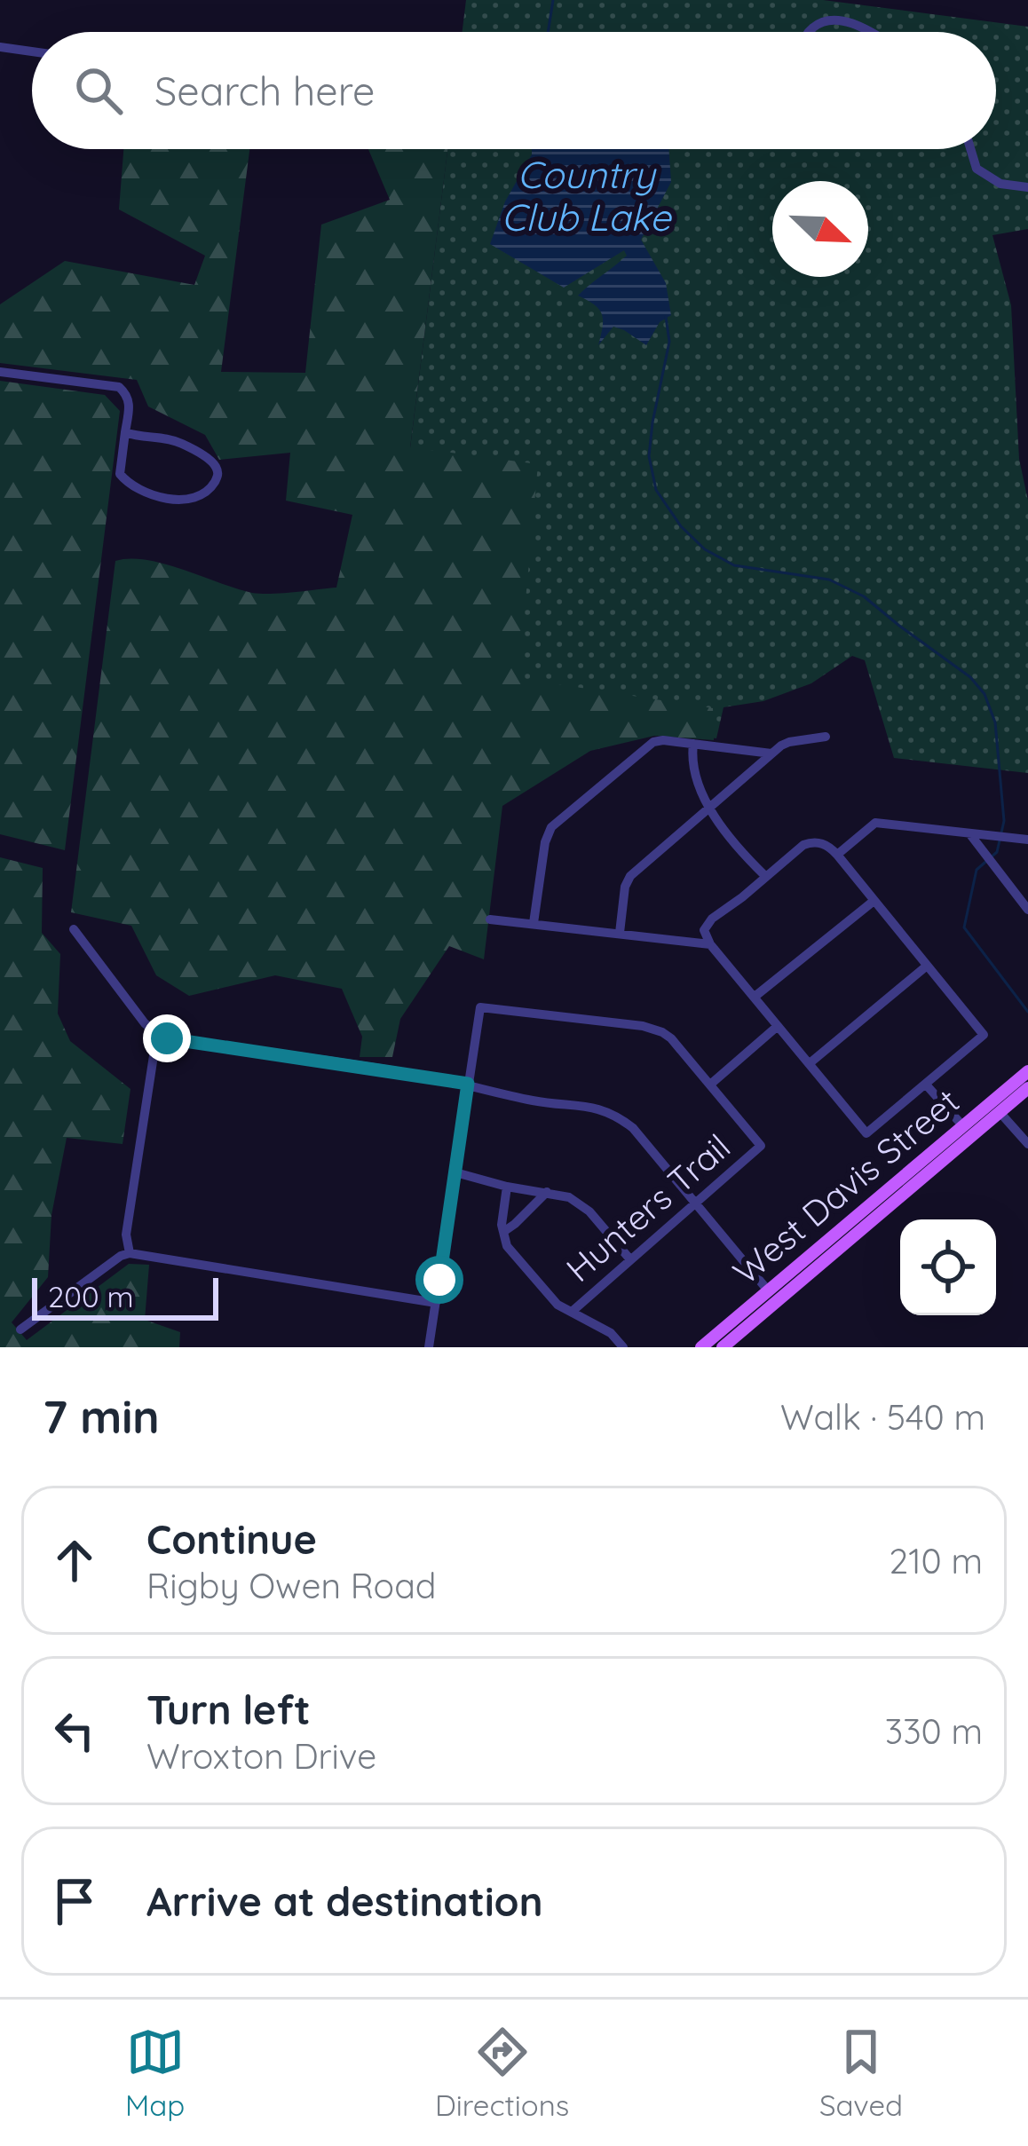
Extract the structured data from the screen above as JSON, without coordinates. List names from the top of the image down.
{
  "streets": {
    "main road": ["West Davis Street"],
    "street": ["Hunters Trail"]
  },
  "water": ["Country Club Lake"],
  "scale_bar": "200 m",
  "north": "bottom right",
  "page": {
    "search": "Search here",
    "scale": "200 m",
    "heading": ["7 min", "Walk · 540 m"],
    "list": [
      ["Continue", "Rigby Owen Road", "210 m"],
      ["Turn left", "Wroxton Drive", "330 m"],
      "Arrive at destination"
    ],
    "nav": ["Map", "Directions", "Saved"]
  }
}
